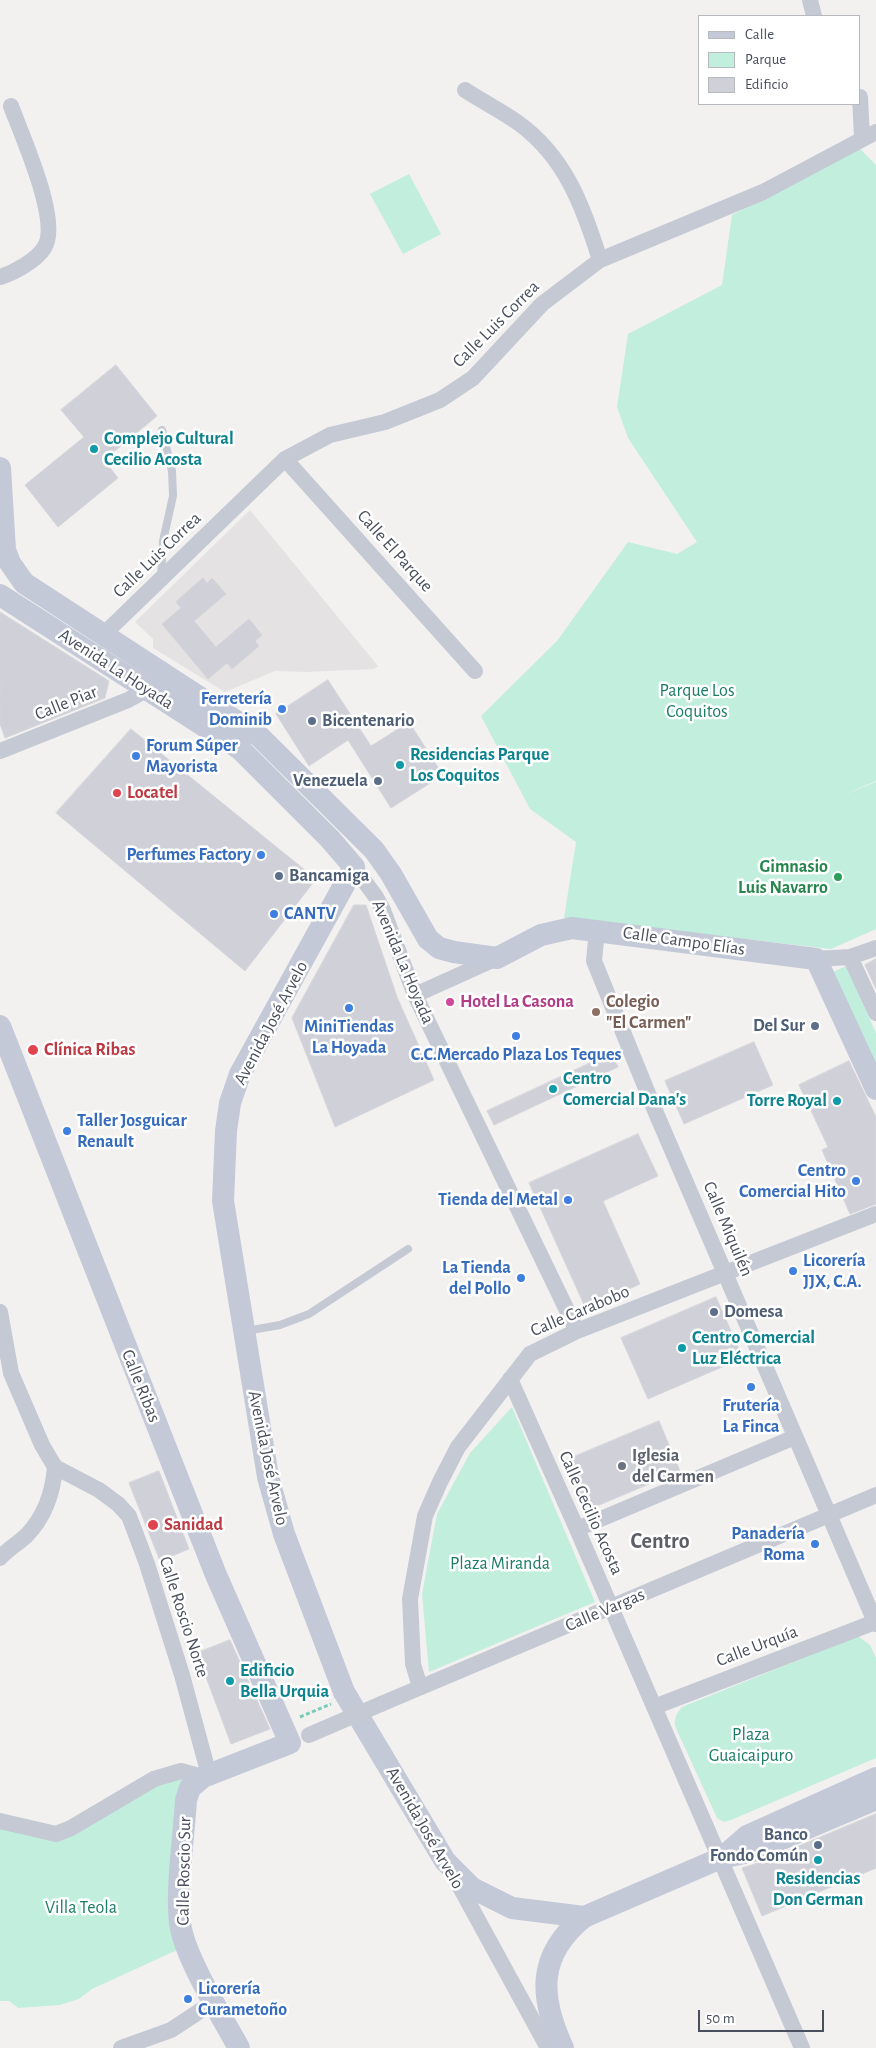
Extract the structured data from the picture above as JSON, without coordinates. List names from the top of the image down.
{
  "streets": {
    "street": [
      "Calle Luis Correa",
      "Calle El Parque",
      "Avenida La Hoyada",
      "Calle Piar",
      "Calle Campo Elías",
      "Avenida José Arvelo",
      "Calle Miquilén",
      "Calle Carabobo",
      "Calle Ribas",
      "Calle Cecilio Acosta",
      "Calle Vargas",
      "Calle Roscio Norte",
      "Calle Urquía",
      "Calle Roscio Sur"
    ]
  },
  "crossings": [
    ["Calle Luis Correa", "Calle El Parque"],
    ["Calle Luis Correa", "Avenida La Hoyada"],
    ["Avenida La Hoyada", "Calle Piar"],
    ["Avenida La Hoyada", "Calle Campo Elías"],
    ["Avenida La Hoyada", "Avenida José Arvelo"],
    ["Avenida La Hoyada", "Calle Carabobo"],
    ["Calle Campo Elías", "Calle Miquilén"],
    ["Calle Miquilén", "Calle Carabobo"],
    ["Calle Miquilén", "Calle Vargas"],
    ["Calle Miquilén", "Calle Urquía"],
    ["Calle Carabobo", "Calle Cecilio Acosta"],
    ["Calle Carabobo", "Calle Vargas"],
    ["Calle Ribas", "Calle Vargas"],
    ["Calle Cecilio Acosta", "Calle Vargas"],
    ["Calle Cecilio Acosta", "Calle Urquía"],
    ["Calle Roscio Norte", "Calle Roscio Sur"]
  ],
  "districts": ["Centro"],
  "parks": [
    "Parque Los Coquitos",
    "Plaza Miranda",
    "Plaza Guaicaipuro",
    "Villa Teola"
  ],
  "places": [
    "Complejo Cultural Cecilio Acosta",
    "Ferretería Dominib",
    "Bicentenario",
    "Forum Súper Mayorista",
    "Residencias Parque Los Coquitos",
    "Venezuela",
    "Locatel",
    "Perfumes Factory",
    "Bancamiga",
    "Gimnasio Luis Navarro",
    "CANTV",
    "Hotel La Casona",
    "MiniTiendas La Hoyada",
    "Colegio \"El Carmen\"",
    "Del Sur",
    "C.C.Mercado Plaza Los Teques",
    "Clínica Ribas",
    "Centro Comercial Dana's",
    "Torre Royal",
    "Taller Josguicar Renault",
    "Centro Comercial Hito",
    "Tienda del Metal",
    "Licorería JJX, C.A.",
    "La Tienda del Pollo",
    "Domesa",
    "Centro Comercial Luz Eléctrica",
    "Frutería La Finca",
    "Iglesia del Carmen",
    "Sanidad",
    "Panadería Roma",
    "Edificio Bella Urquia",
    "Banco Fondo Común",
    "Residencias Don German",
    "Licorería Curametoño"
  ],
  "legend": ["Calle", "Parque", "Edificio"],
  "scale_bar": "50 m"
}
